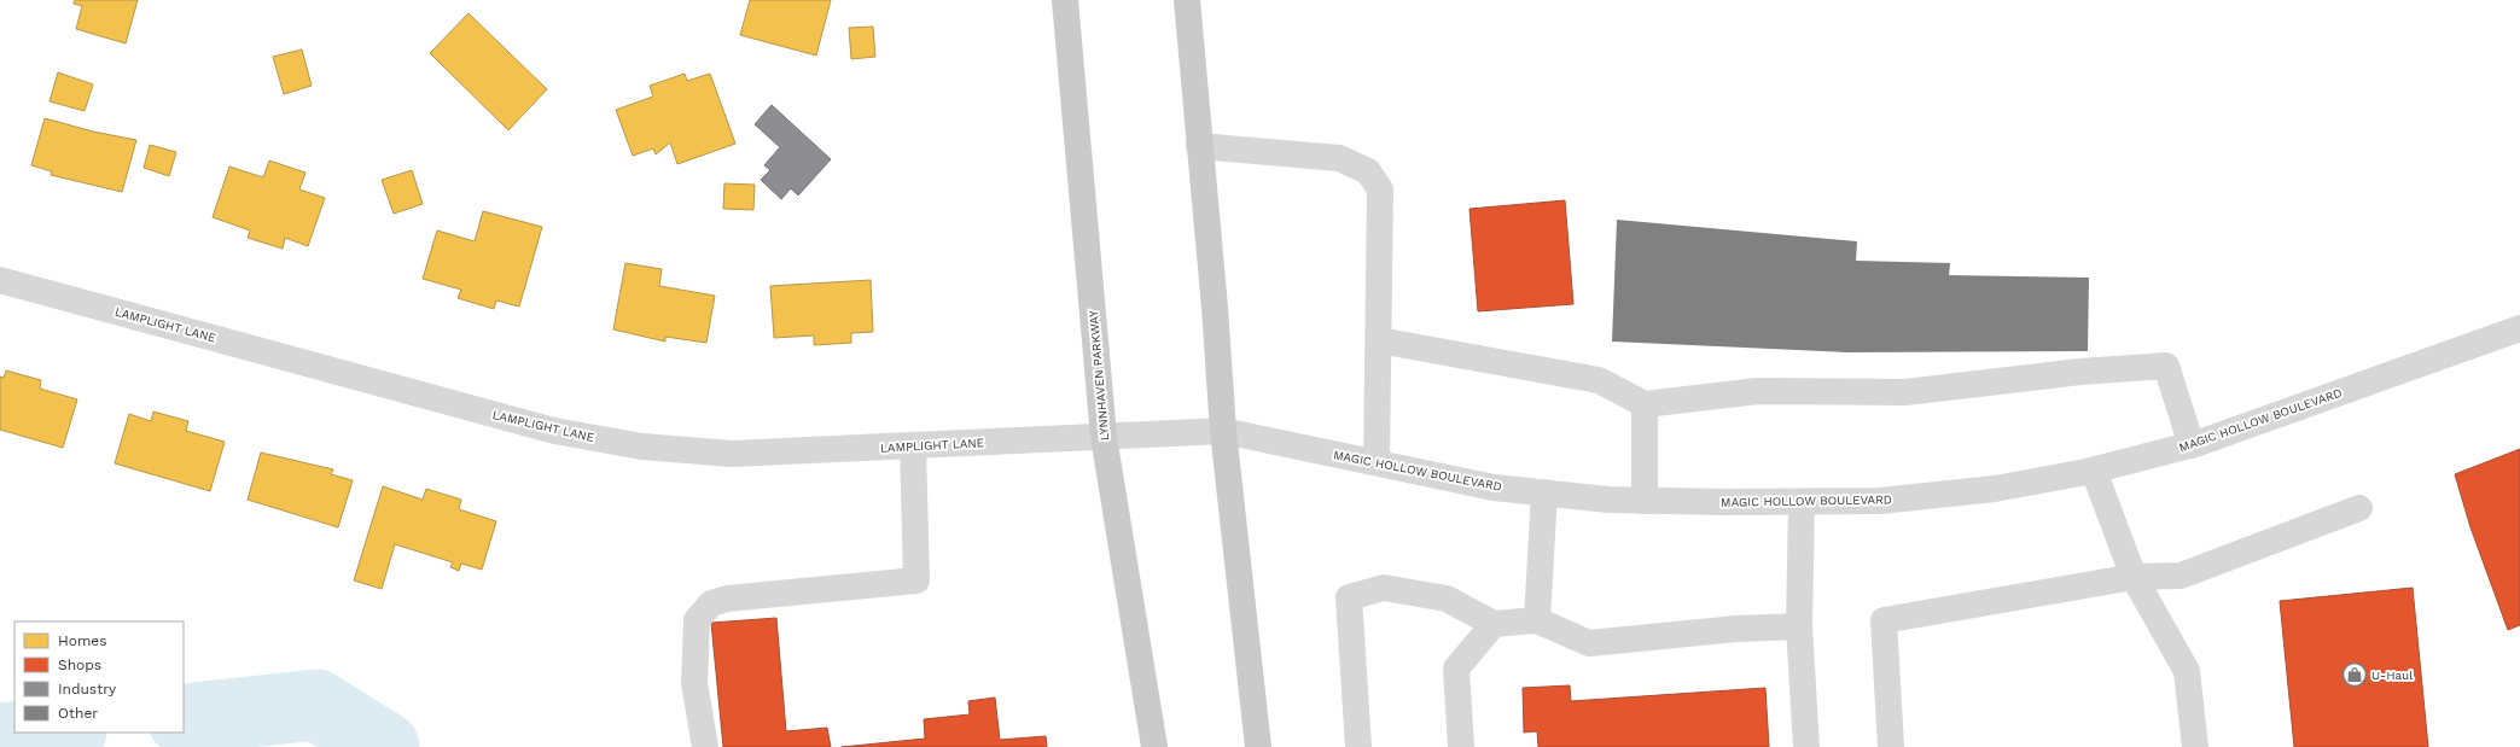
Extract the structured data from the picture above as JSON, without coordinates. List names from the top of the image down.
{
  "streets": {
    "main road": ["LYNNHAVEN PARKWAY"],
    "street": ["LAMPLIGHT LANE", "MAGIC HOLLOW BOULEVARD"]
  },
  "crossings": [
    ["LAMPLIGHT LANE", "LYNNHAVEN PARKWAY"],
    ["LAMPLIGHT LANE", "MAGIC HOLLOW BOULEVARD"],
    ["LYNNHAVEN PARKWAY", "MAGIC HOLLOW BOULEVARD"]
  ],
  "places": {
    "shop": ["U-Haul"]
  },
  "legend": [
    "Homes",
    "Shops",
    "Industry",
    "Other"
  ]
}
